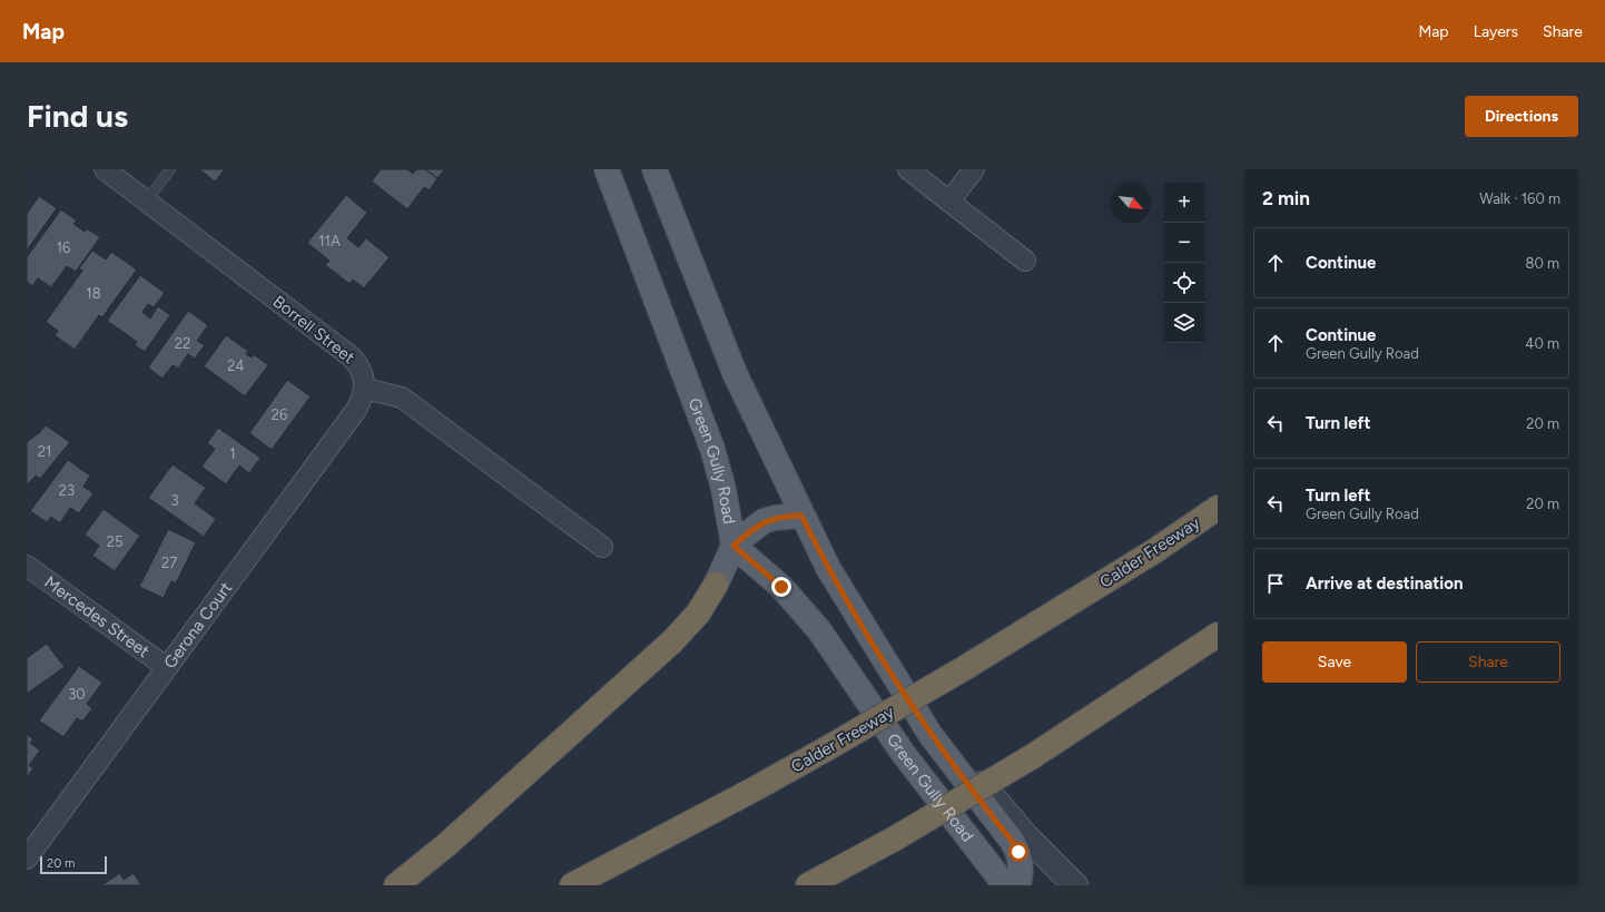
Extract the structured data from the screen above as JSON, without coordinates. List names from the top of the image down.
{
  "streets": {
    "highway": ["Calder Freeway"],
    "main road": ["Green Gully Road"],
    "street": ["Borrell Street", "Mercedes Street", "Gerona Court"]
  },
  "crossings": [
    ["Borrell Street", "Gerona Court"],
    ["Mercedes Street", "Gerona Court"]
  ],
  "house_numbers": [
    "11A",
    "16",
    "18",
    "22",
    "24",
    "26",
    "21",
    "1",
    "23",
    "3",
    "25",
    "27",
    "30"
  ],
  "scale_bar": "20 m",
  "north": "bottom right",
  "page": {
    "header": "Map",
    "nav": ["Map", "Layers", "Share"],
    "buttons": [
      "Directions",
      ["Save", "Share"]
    ],
    "title": "Find us",
    "heading": ["2 min", "Walk · 160 m"],
    "map_buttons": ["+", "−"],
    "list": [
      ["Continue", "80 m"],
      ["Continue", "Green Gully Road", "40 m"],
      ["Turn left", "20 m"],
      ["Turn left", "Green Gully Road", "20 m"],
      "Arrive at destination"
    ],
    "scale": "20 m"
  }
}
